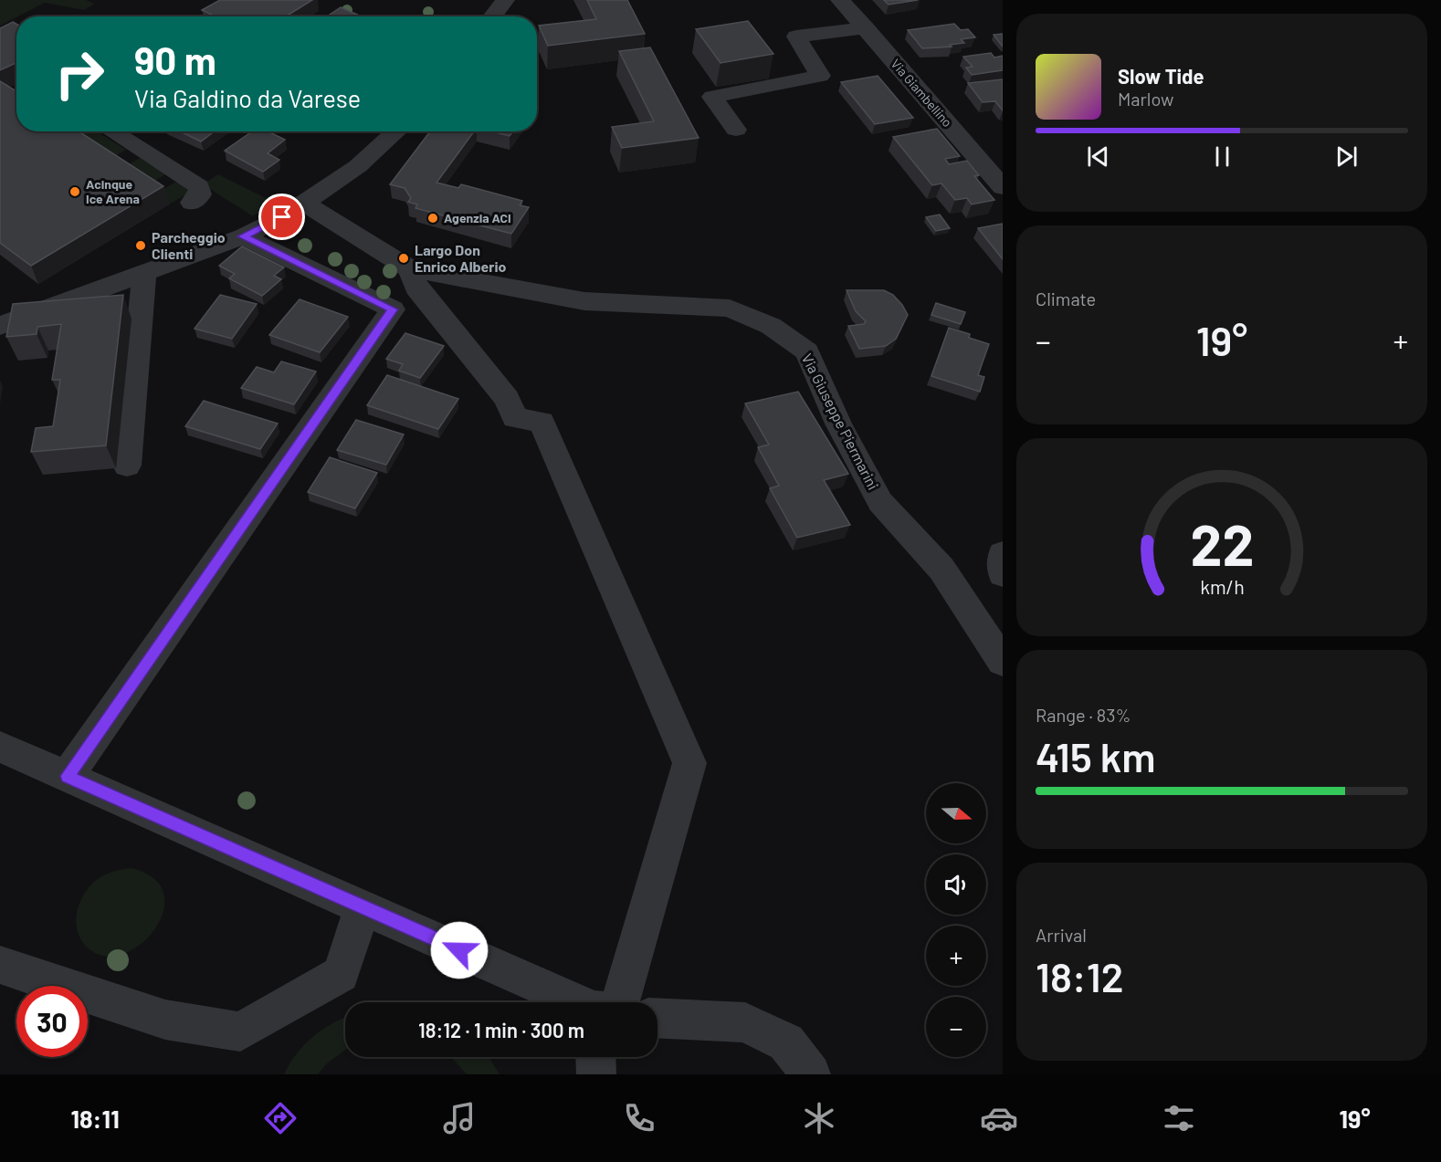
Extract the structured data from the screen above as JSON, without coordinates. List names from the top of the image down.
{
  "streets": {
    "street": ["Via Giambellino", "Via Giuseppe Piermarini"]
  },
  "places": [
    "Acinque Ice Arena",
    "Agenzia ACI",
    "Parcheggio Clienti",
    "Largo Don Enrico Alberio"
  ],
  "north": "right",
  "page": {
    "turn": ["90 m", "Via Galdino da Varese"],
    "song": ["Slow Tide", "Marlow"],
    "tile": [
      "Climate",
      ["Range · 83%", "415 km"],
      ["Arrival", "18:12"]
    ],
    "heat": ["−", "19°", "+"],
    "map_buttons": ["+", "−"],
    "limit": "30",
    "trip": "18:12 · 1 min · 300 m",
    "tabs": ["18:11", "19°"],
    "gauge": ["22", "km/h"]
  }
}
